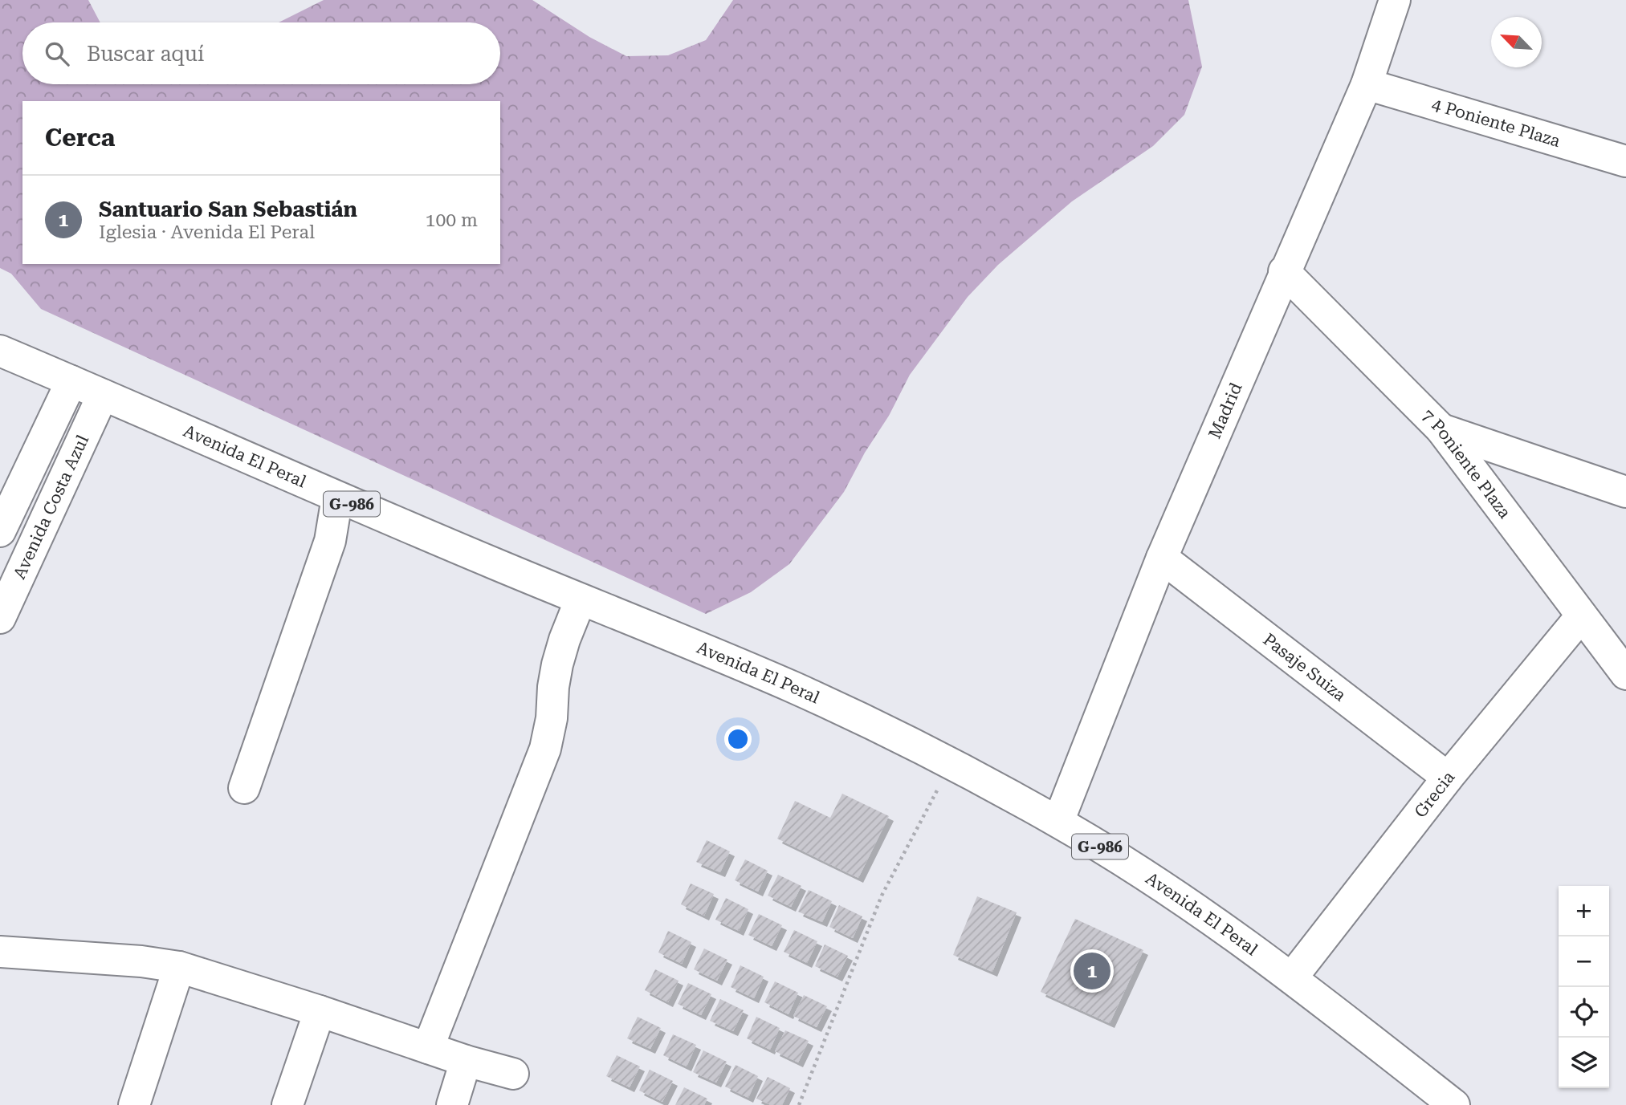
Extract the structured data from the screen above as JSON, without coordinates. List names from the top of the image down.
{
  "streets": {
    "street": [
      "4 Poniente Plaza",
      "Madrid",
      "Avenida El Peral",
      "7 Poniente Plaza",
      "G-986",
      "Avenida Costa Azul",
      "Pasaje Suiza",
      "Grecia"
    ]
  },
  "crossings": [
    ["4 Poniente Plaza", "Madrid"],
    ["Madrid", "Avenida El Peral"],
    ["Madrid", "7 Poniente Plaza"],
    ["Madrid", "Pasaje Suiza"],
    ["Avenida El Peral", "Avenida Costa Azul"],
    ["Avenida El Peral", "Grecia"],
    ["7 Poniente Plaza", "Grecia"],
    ["Pasaje Suiza", "Grecia"]
  ],
  "north": "top left",
  "page": {
    "search": "Buscar aquí",
    "heading": "Cerca",
    "list": [
      {
        "mark": "1",
        "name": "Santuario San Sebastián",
        "note": "Iglesia · Avenida El Peral",
        "value": "100 m"
      }
    ],
    "map_buttons": ["+", "−"],
    "pins": "1"
  }
}
